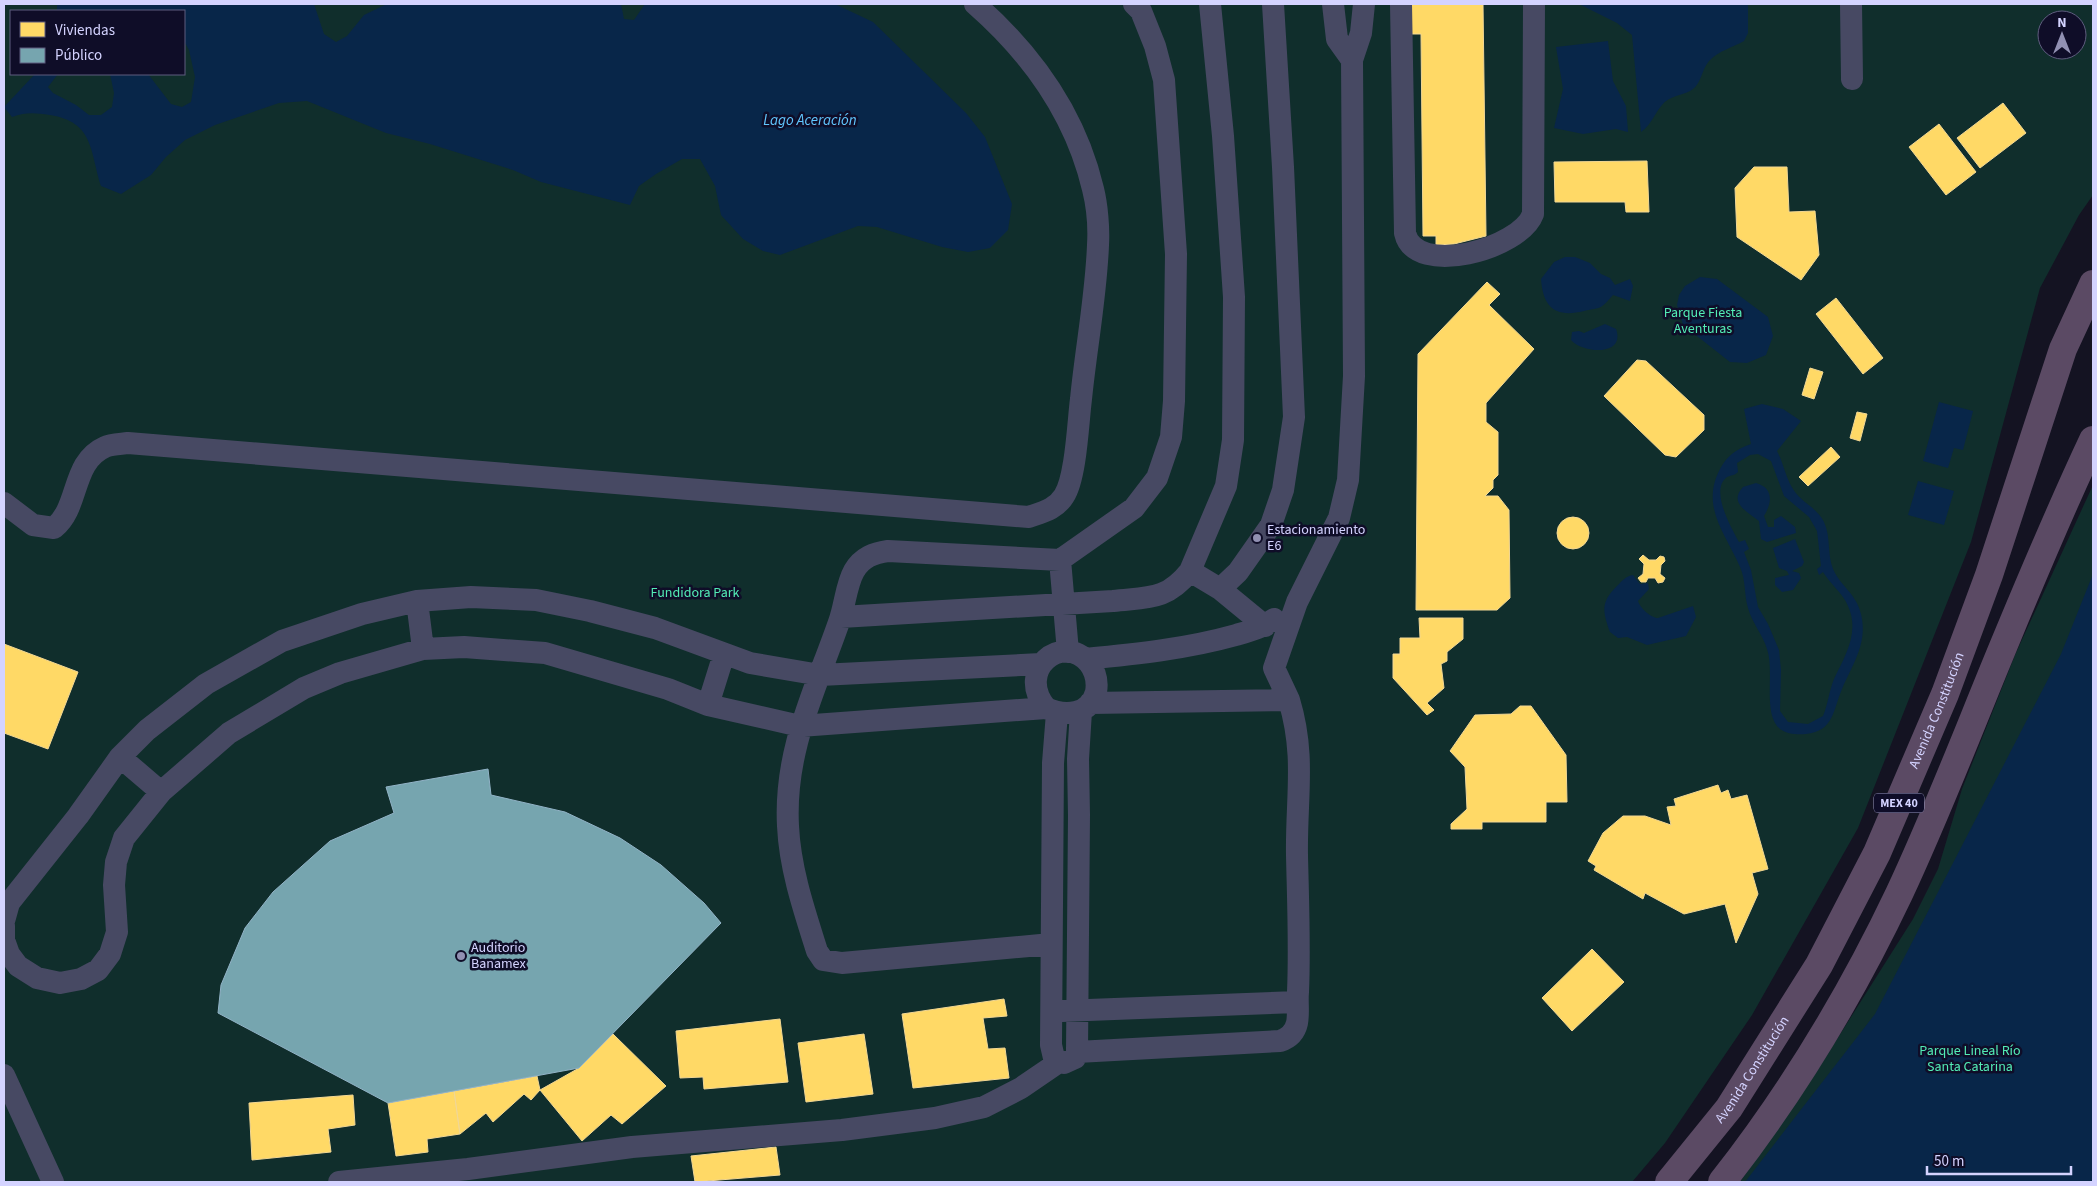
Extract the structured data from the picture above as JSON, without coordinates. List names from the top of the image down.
{
  "streets": {
    "highway": ["Avenida Constitución", "MEX 40"]
  },
  "water": ["Lago Aceración"],
  "parks": ["Parque Fiesta Aventuras", "Fundidora Park", "Parque Lineal Río Santa Catarina"],
  "places": ["Estacionamiento E6", "Auditorio Banamex"],
  "legend": ["Viviendas", "Público"],
  "scale_bar": "50 m",
  "north": "top"
}
